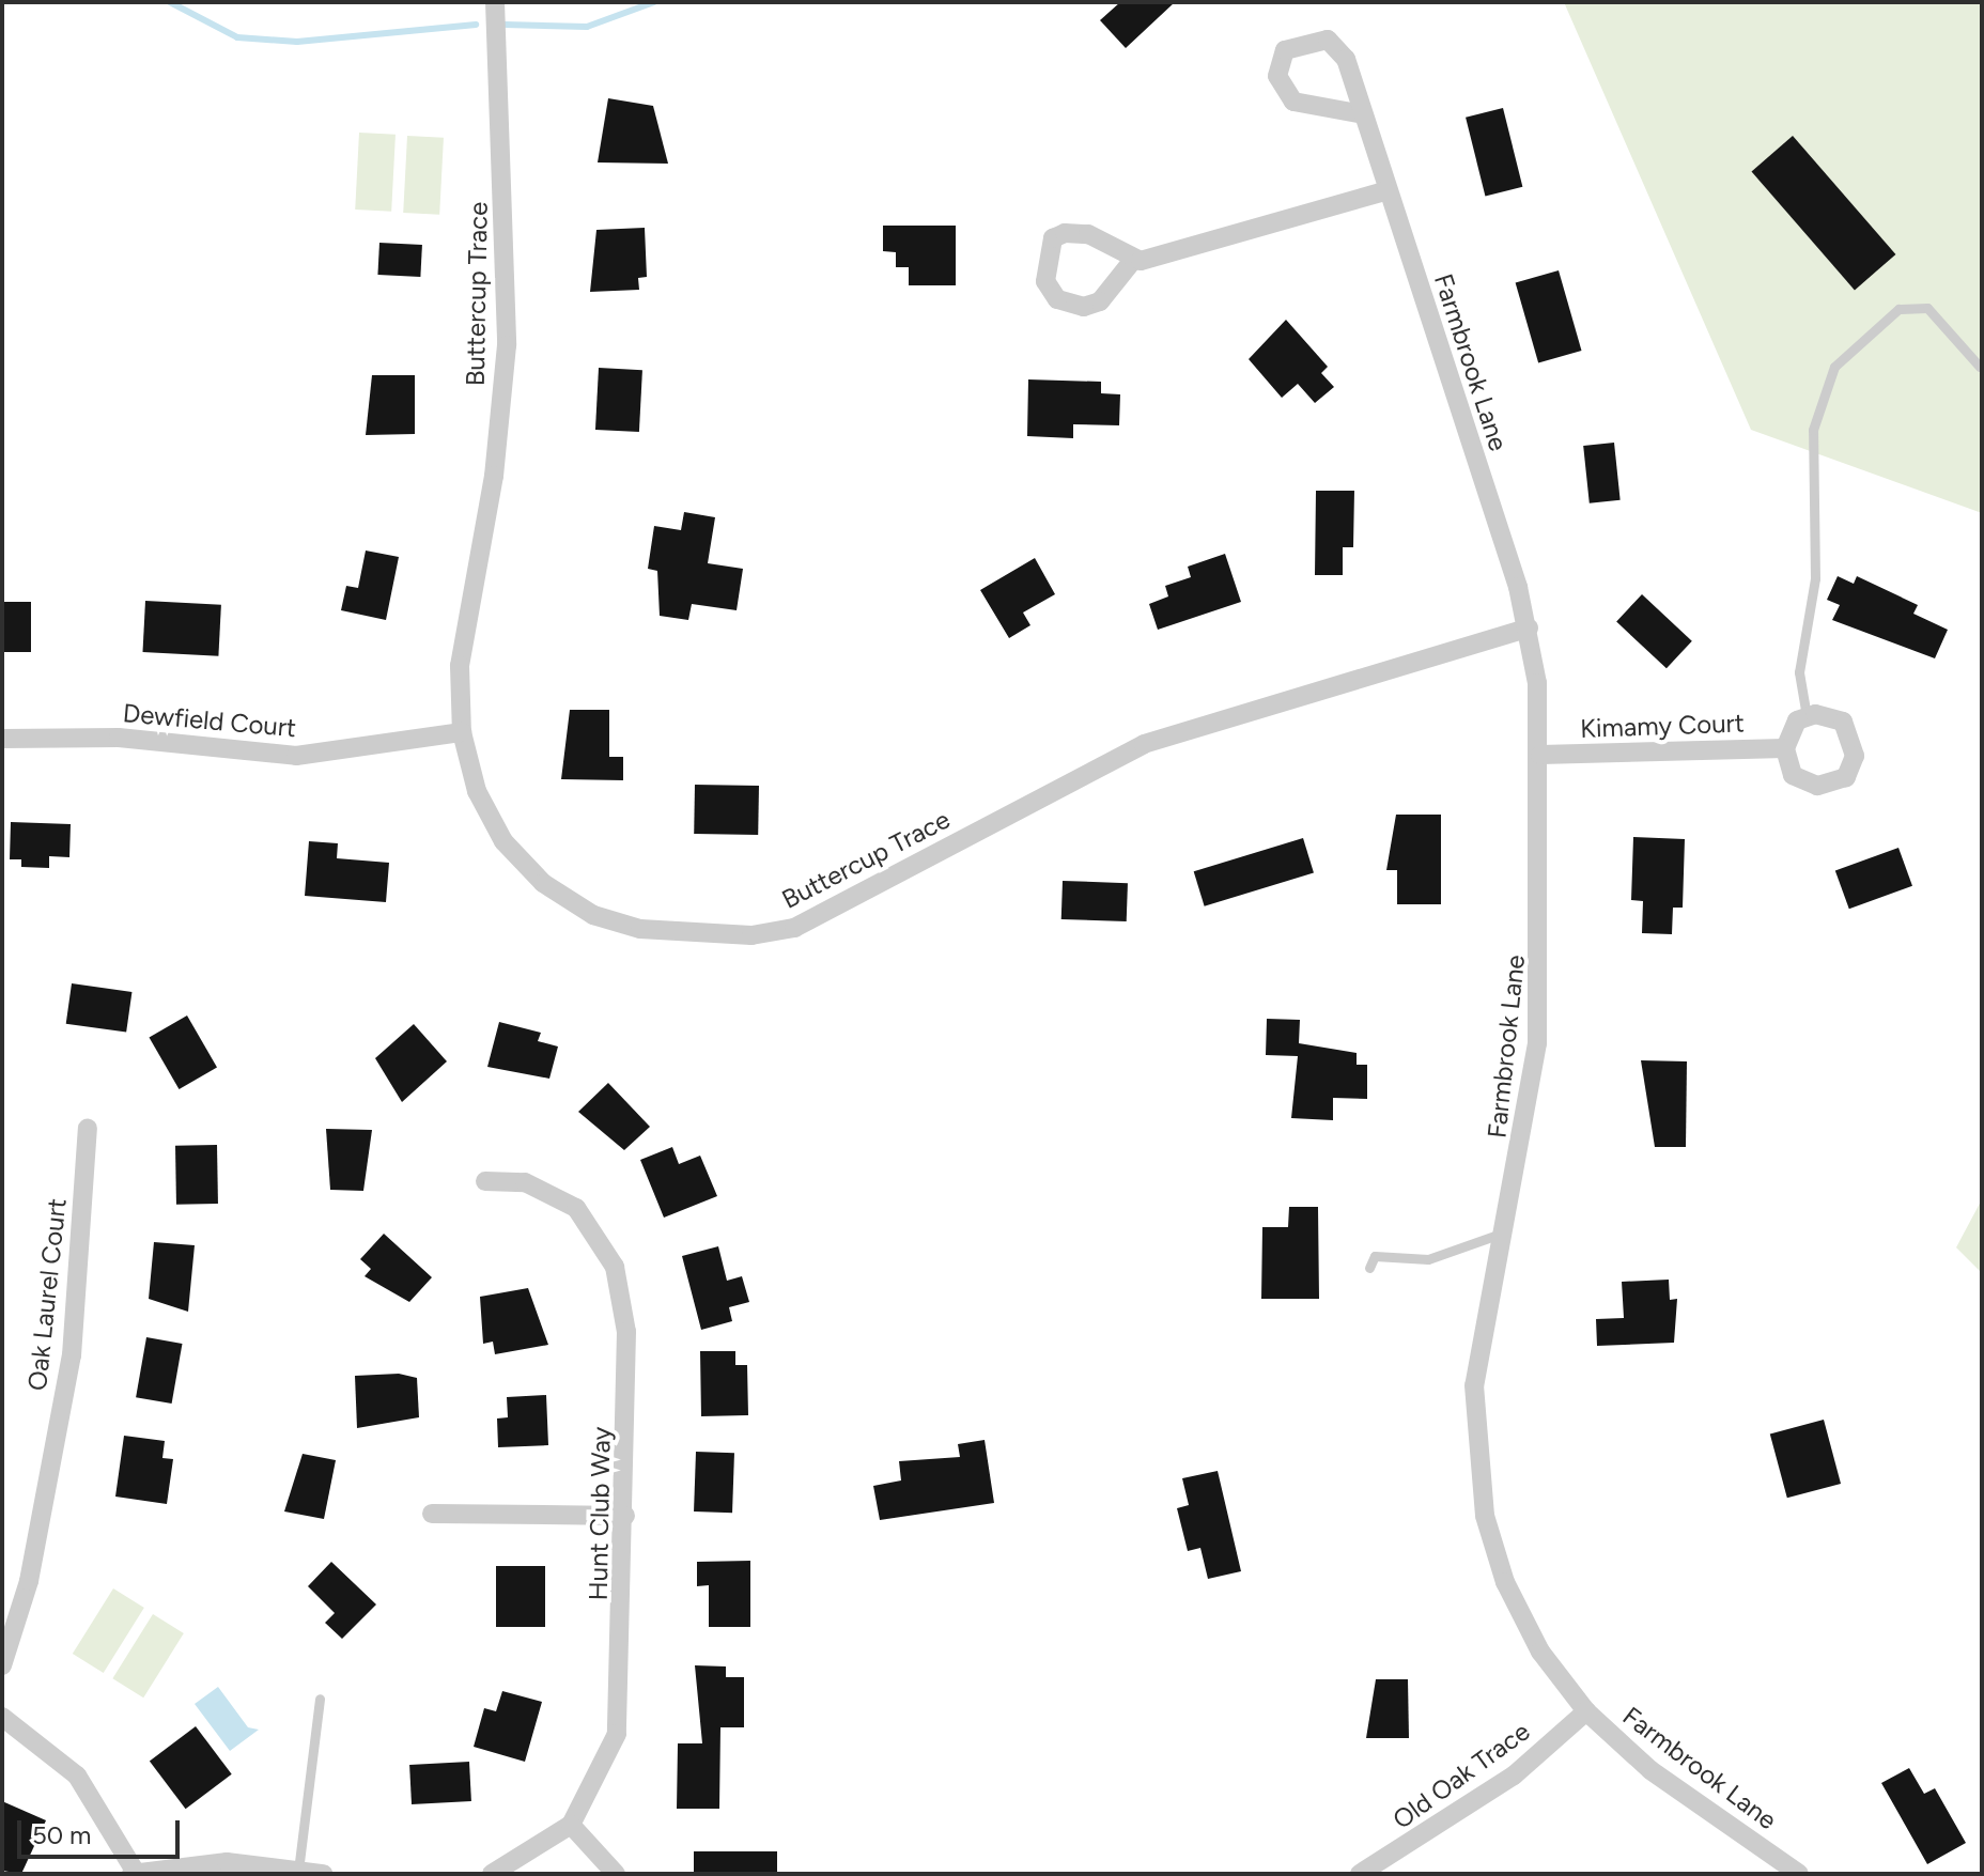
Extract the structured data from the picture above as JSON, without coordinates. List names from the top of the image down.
{
  "streets": {
    "street": [
      "Buttercup Trace",
      "Farmbrook Lane",
      "Dewfield Court",
      "Kimamy Court",
      "Oak Laurel Court",
      "Hunt Club Way",
      "Old Oak Trace"
    ]
  },
  "crossings": [
    ["Buttercup Trace", "Farmbrook Lane"],
    ["Buttercup Trace", "Dewfield Court"],
    ["Farmbrook Lane", "Kimamy Court"],
    ["Farmbrook Lane", "Old Oak Trace"]
  ],
  "scale_bar": "50 m"
}
